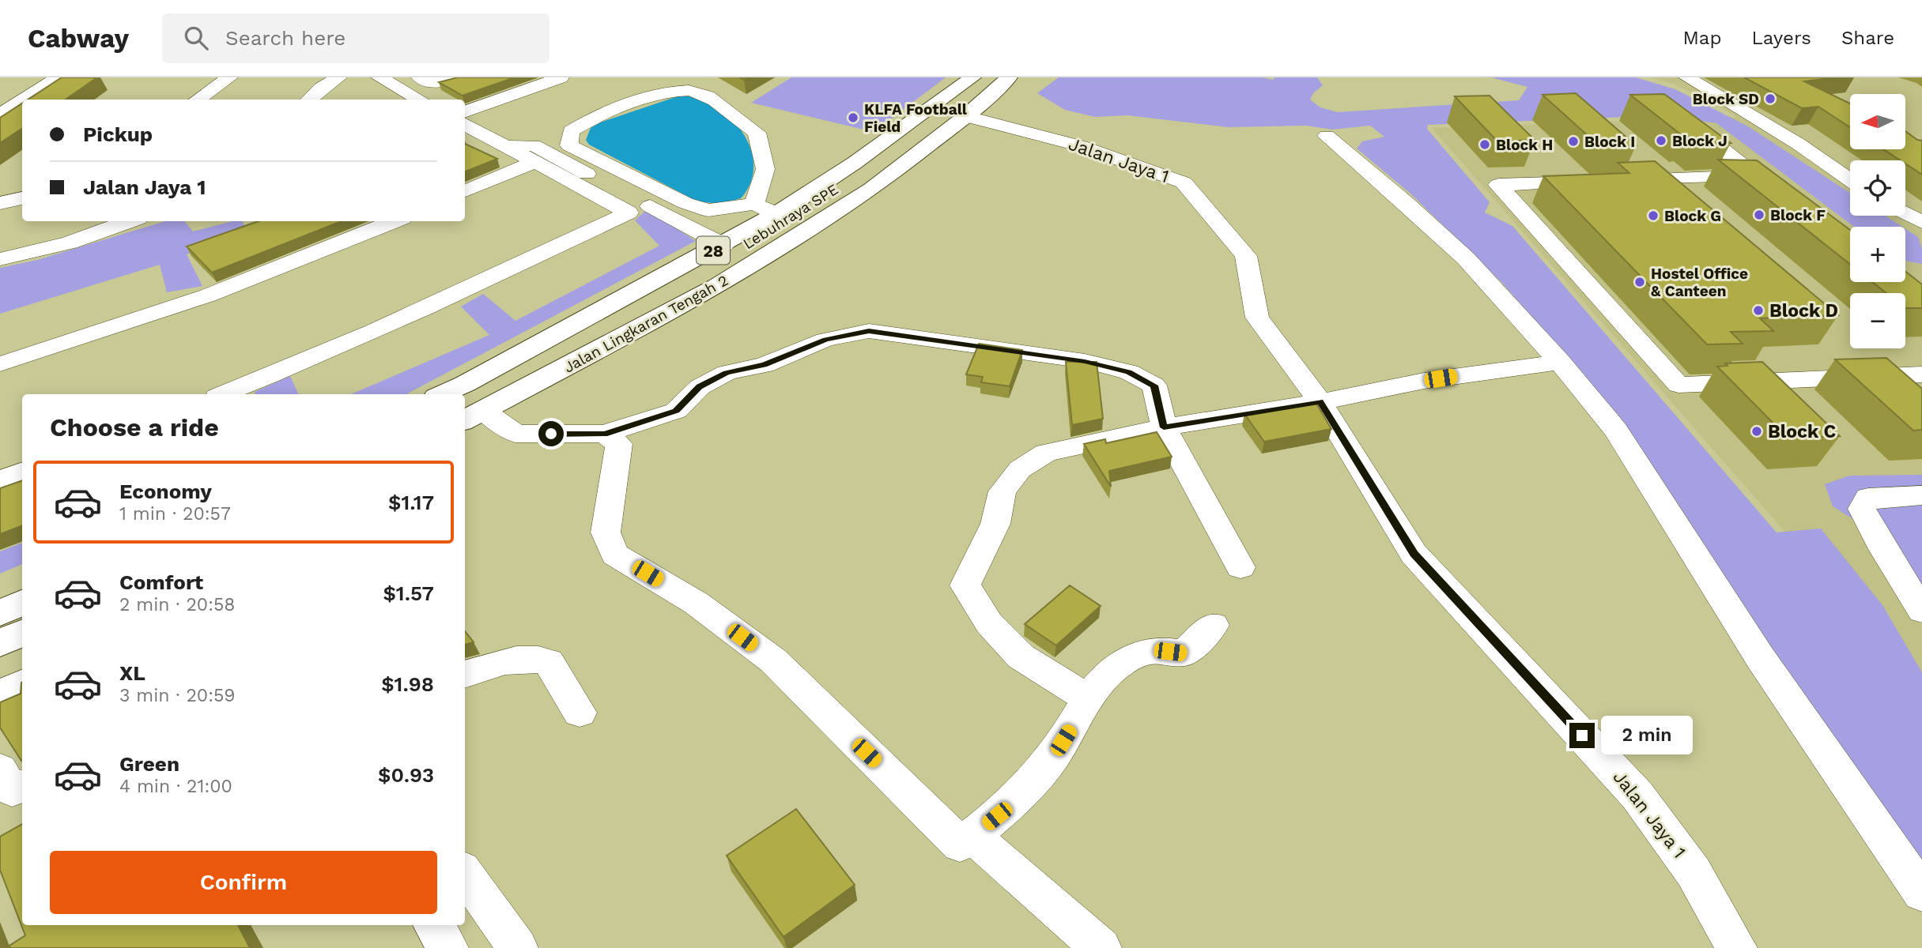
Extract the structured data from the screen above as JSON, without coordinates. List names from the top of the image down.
{
  "streets": {
    "highway": ["Lebuhraya SPE", "28", "Jalan Lingkaran Tengah 2"],
    "street": ["Jalan Jaya 1"]
  },
  "crossings": [
    ["Jalan Jaya 1", "Jalan Lingkaran Tengah 2"],
    ["Lebuhraya SPE", "Jalan Lingkaran Tengah 2"]
  ],
  "places": [
    "Block SD",
    "KLFA Football Field",
    "Block J",
    "Block I",
    "Block H",
    "Block F",
    "Block G",
    "Hostel Office & Canteen",
    "Block D",
    "Block C"
  ],
  "north": "left",
  "page": {
    "header": "Cabway",
    "search": "Search here",
    "nav": ["Map", "Layers", "Share"],
    "map_buttons": ["+", "−"],
    "banner": ["Pickup", "Jalan Jaya 1"],
    "heading": "Choose a ride",
    "list": [
      {
        "name": "Economy",
        "note": "1 min · 20:57",
        "value": "$1.17"
      },
      {
        "name": "Comfort",
        "note": "2 min · 20:58",
        "value": "$1.57"
      },
      {
        "name": "XL",
        "note": "3 min · 20:59",
        "value": "$1.98"
      },
      {
        "name": "Green",
        "note": "4 min · 21:00",
        "value": "$0.93"
      }
    ],
    "bubble": "2 min",
    "buttons": "Confirm"
  }
}
